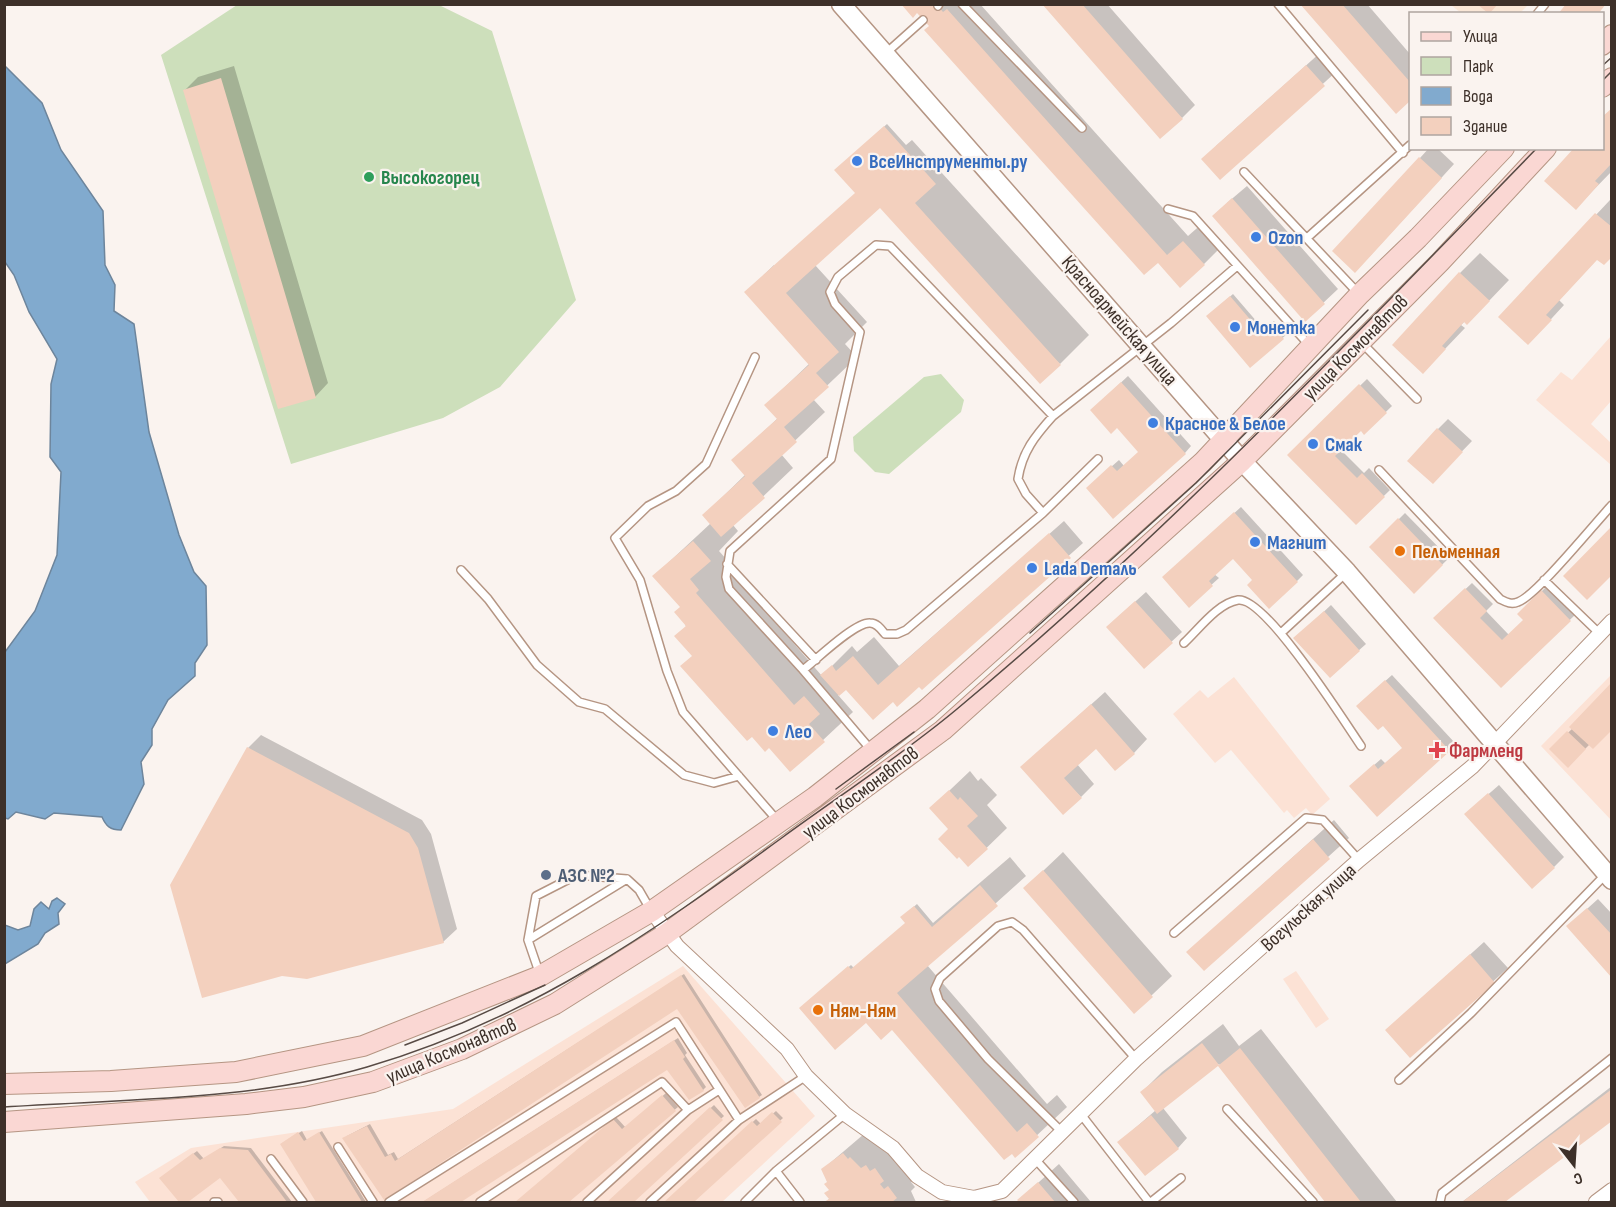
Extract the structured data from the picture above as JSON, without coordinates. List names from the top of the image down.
{
  "streets": {
    "main road": ["улица Космонавтов"],
    "street": ["Красноармейская улица", "Вогульская улица"]
  },
  "crossings": [
    ["Красноармейская улица", "улица Космонавтов"],
    ["Красноармейская улица", "Вогульская улица"]
  ],
  "places": {
    "other": [
      "ВсеИнструменты.ру",
      "Высокогорец",
      "Ozon",
      "Монетка",
      "Красное & Белое",
      "Смак",
      "Магнит",
      "Пельменная",
      "Lada Dеталь",
      "Лео",
      "АЗС №2",
      "Ням-Ням"
    ],
    "health": ["Фармленд"]
  },
  "legend": [
    "Улица",
    "Парк",
    "Вода",
    "Здание"
  ],
  "north": "bottom"
}
